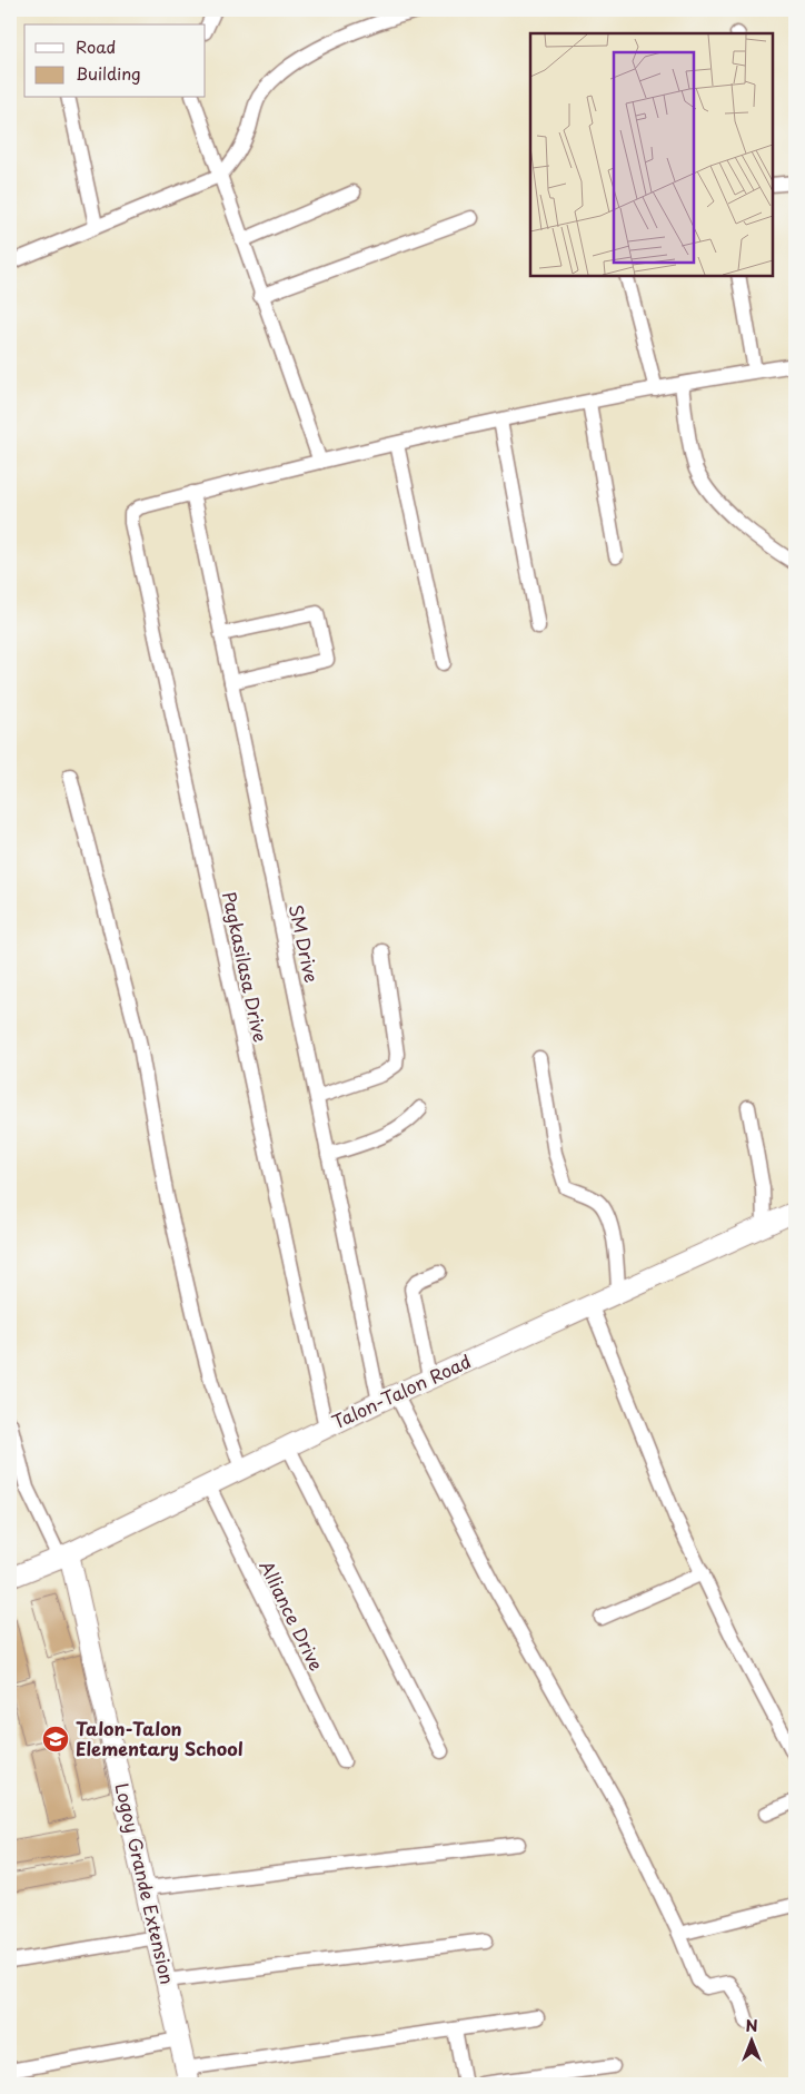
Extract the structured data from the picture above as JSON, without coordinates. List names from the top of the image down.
{
  "streets": {
    "street": [
      "SM Drive",
      "Pagkasilasa Drive",
      "Talon-Talon Road",
      "Alliance Drive",
      "Logoy Grande Extension"
    ]
  },
  "crossings": [
    ["SM Drive", "Pagkasilasa Drive"],
    ["SM Drive", "Talon-Talon Road"],
    ["Pagkasilasa Drive", "Talon-Talon Road"],
    ["Talon-Talon Road", "Alliance Drive"],
    ["Talon-Talon Road", "Logoy Grande Extension"]
  ],
  "places": {
    "school or university": ["Talon-Talon Elementary School"]
  },
  "legend": ["Road", "Building"],
  "north": "top"
}
